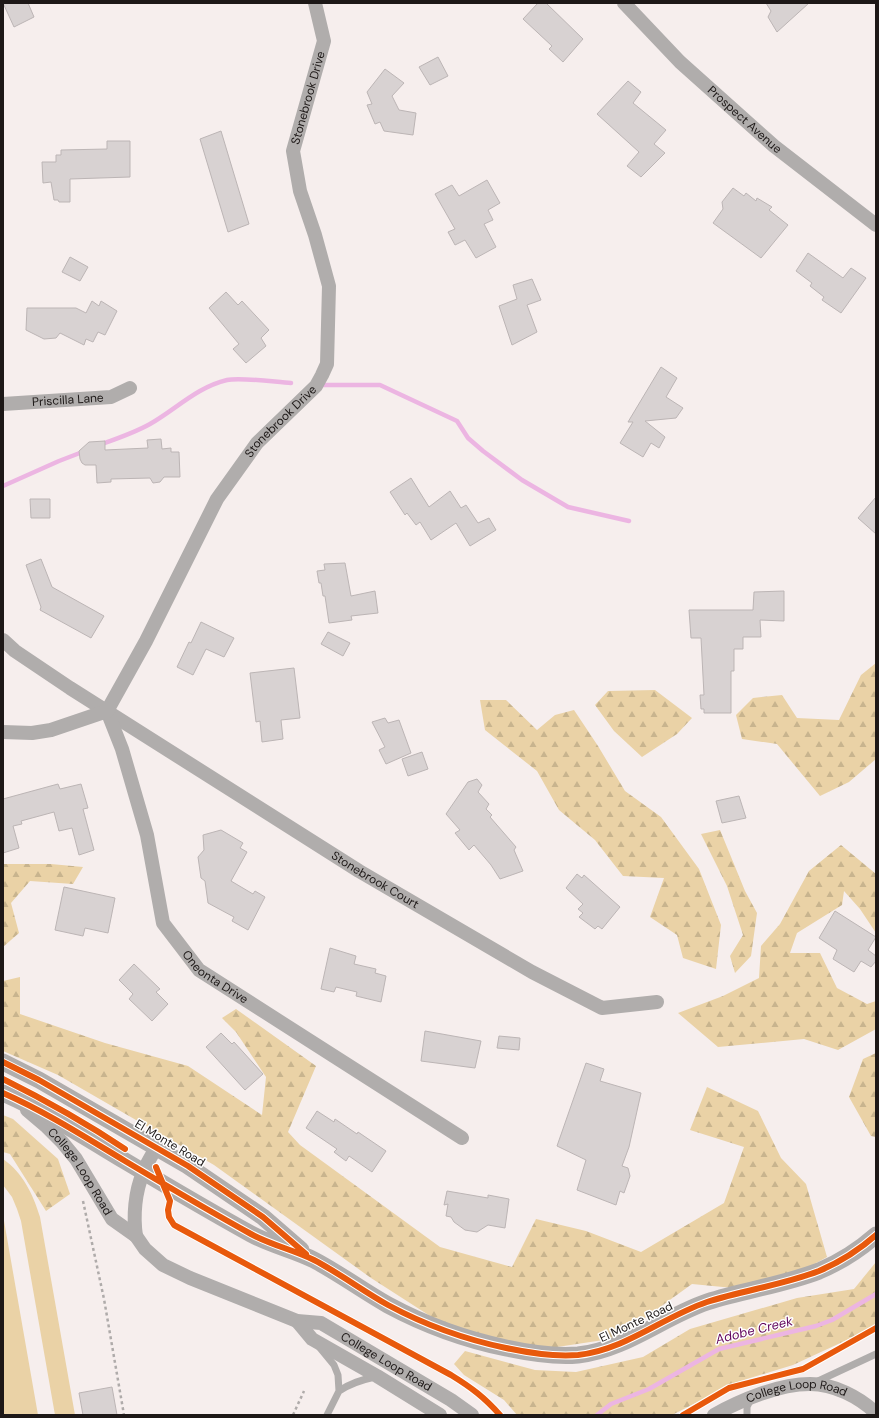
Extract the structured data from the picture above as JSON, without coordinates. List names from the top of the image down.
{
  "streets": {
    "street": [
      "Stonebrook Drive",
      "Prospect Avenue",
      "Priscilla Lane",
      "Stonebrook Court",
      "Oneonta Drive",
      "El Monte Road",
      "College Loop Road"
    ]
  },
  "crossings": [
    ["Stonebrook Drive", "Stonebrook Court"],
    ["Stonebrook Drive", "Oneonta Drive"],
    ["Stonebrook Court", "Oneonta Drive"],
    ["El Monte Road", "College Loop Road"]
  ],
  "water": ["Adobe Creek"]
}
